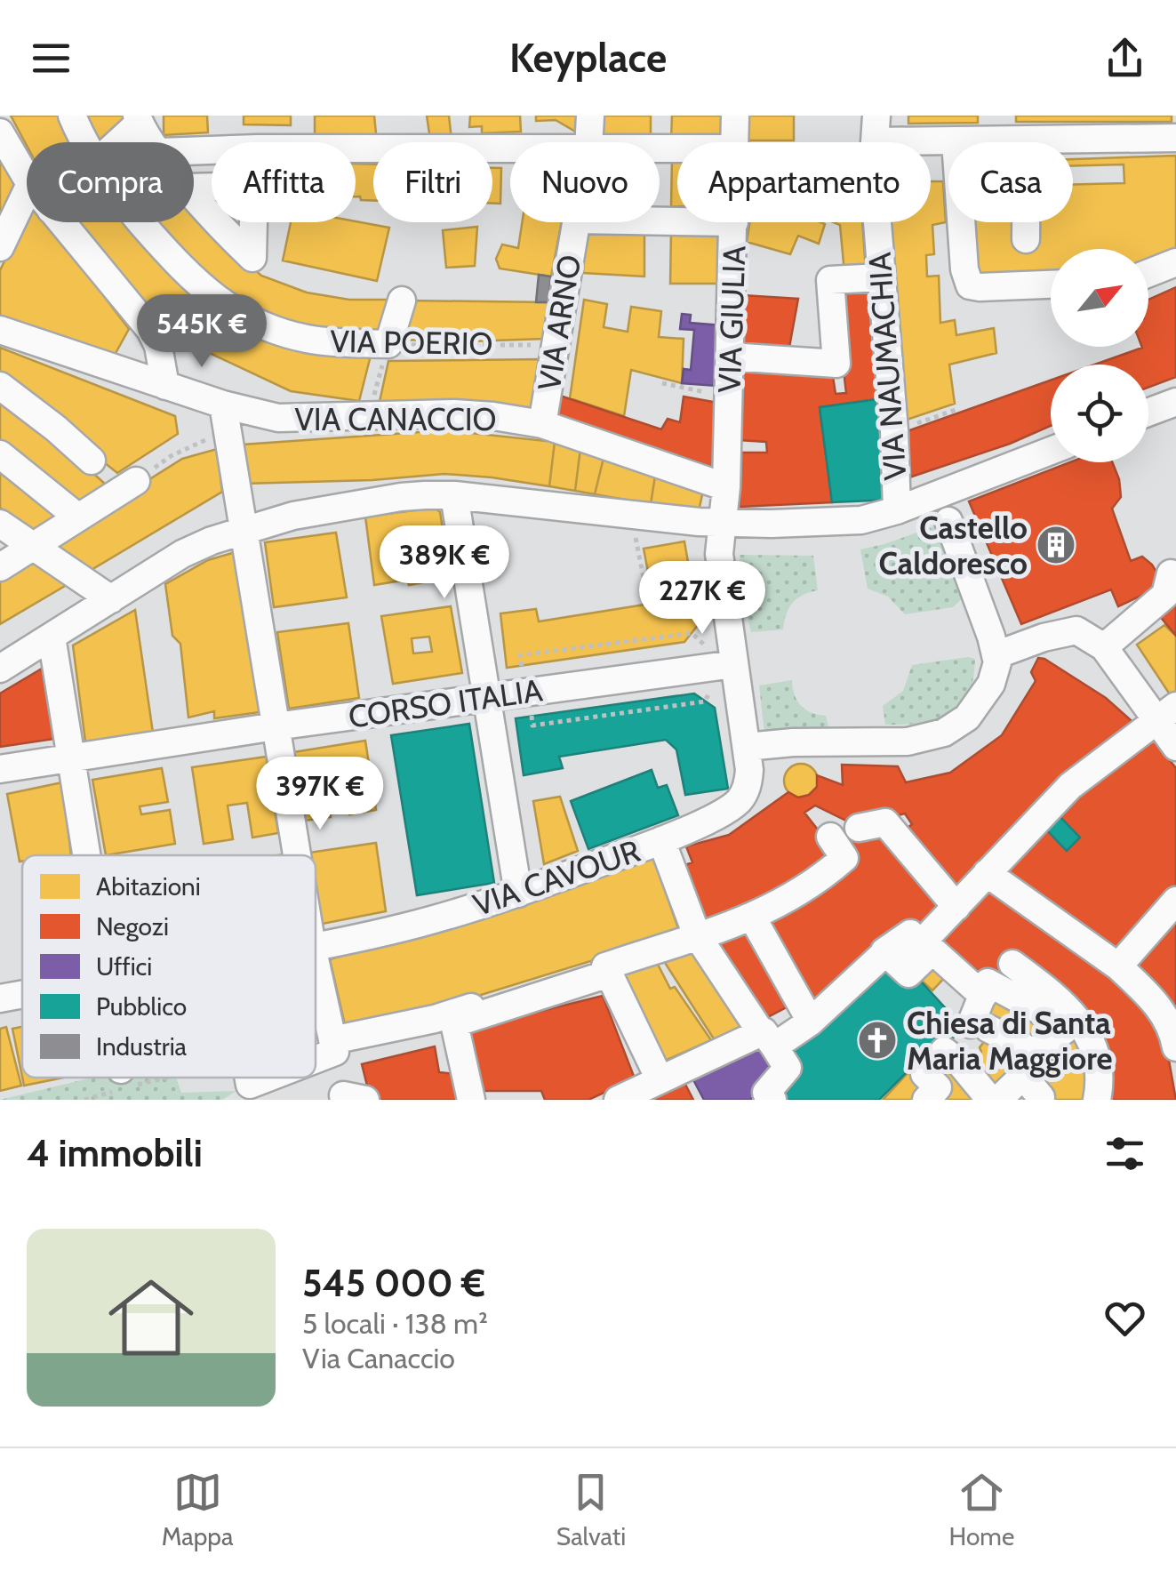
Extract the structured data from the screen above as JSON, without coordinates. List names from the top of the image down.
{
  "streets": {
    "street": [
      "VIA GIULIA",
      "VIA ARNO",
      "VIA POERIO",
      "VIA NAUMACHIA",
      "VIA CANACCIO",
      "CORSO ITALIA",
      "VIA CAVOUR"
    ]
  },
  "crossings": [
    ["VIA GIULIA", "VIA CANACCIO"],
    ["VIA GIULIA", "CORSO ITALIA"],
    ["VIA GIULIA", "VIA CAVOUR"],
    ["VIA ARNO", "VIA CANACCIO"]
  ],
  "places": {
    "building": ["Castello Caldoresco"],
    "church": ["Chiesa di Santa Maria Maggiore"]
  },
  "legend": [
    "Abitazioni",
    "Negozi",
    "Uffici",
    "Pubblico",
    "Industria"
  ],
  "north": "top right",
  "page": {
    "header": "Keyplace",
    "chip": [
      "Compra",
      "Affitta",
      "Filtri",
      "Nuovo",
      "Appartamento",
      "Casa"
    ],
    "price": [
      "545K €",
      "389K €",
      "227K €",
      "397K €"
    ],
    "heading": "4 immobili",
    "list": [
      {
        "name": "545 000 €",
        "note": "5 locali · 138 m² · Via Canaccio"
      }
    ],
    "tabs": ["Mappa", "Salvati", "Home"]
  }
}
